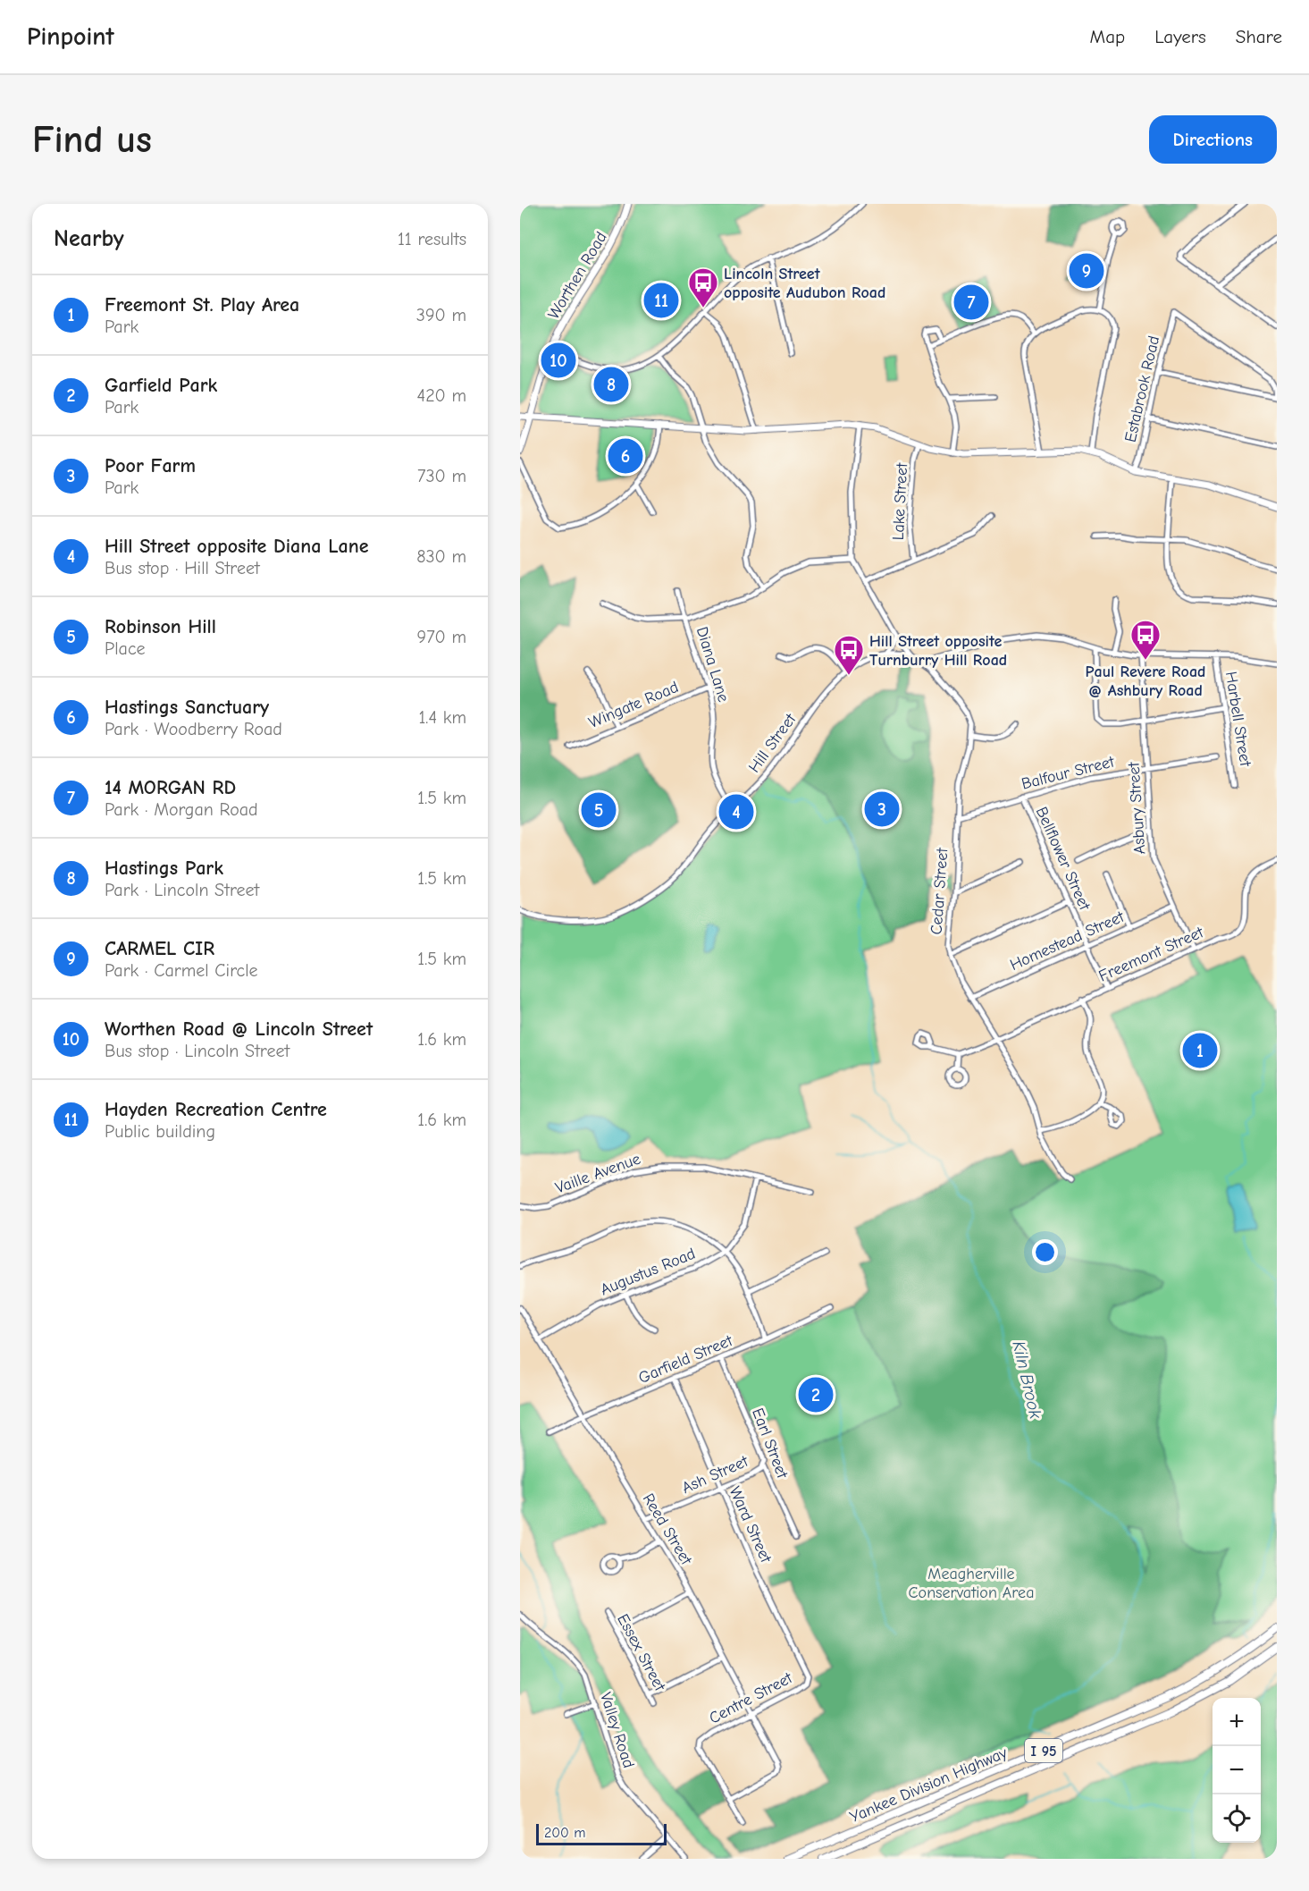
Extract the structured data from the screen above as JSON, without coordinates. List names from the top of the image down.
{
  "streets": {
    "highway": ["I 95", "Yankee Division Highway"],
    "main road": ["Worthen Road"],
    "street": [
      "Estabrook Road",
      "Lake Street",
      "Diana Lane",
      "Wingate Road",
      "Harbell Street",
      "Hill Street",
      "Balfour Street",
      "Asbury Street",
      "Bellflower Street",
      "Cedar Street",
      "Homestead Street",
      "Freemont Street",
      "Vaille Avenue",
      "Augustus Road",
      "Garfield Street",
      "Earl Street",
      "Ash Street",
      "Ward Street",
      "Reed Street",
      "Essex Street",
      "Centre Street",
      "Valley Road"
    ]
  },
  "crossings": [
    ["Diana Lane", "Wingate Road"],
    ["Diana Lane", "Hill Street"],
    ["Hill Street", "Cedar Street"],
    ["Balfour Street", "Asbury Street"],
    ["Balfour Street", "Bellflower Street"],
    ["Balfour Street", "Cedar Street"],
    ["Asbury Street", "Homestead Street"],
    ["Asbury Street", "Freemont Street"],
    ["Bellflower Street", "Homestead Street"],
    ["Bellflower Street", "Freemont Street"],
    ["Cedar Street", "Homestead Street"],
    ["Cedar Street", "Freemont Street"],
    ["Vaille Avenue", "Augustus Road"],
    ["Augustus Road", "Reed Street"],
    ["Garfield Street", "Earl Street"],
    ["Garfield Street", "Ward Street"],
    ["Garfield Street", "Reed Street"],
    ["Earl Street", "Ash Street"],
    ["Ash Street", "Ward Street"],
    ["Ash Street", "Reed Street"],
    ["Ward Street", "Centre Street"],
    ["Reed Street", "Centre Street"]
  ],
  "water": ["Kiln Brook"],
  "parks": ["Meagherville Conservation Area"],
  "places": {
    "bus stop": ["Lincoln Street opposite Audubon Road", "Paul Revere Road @ Ashbury Road", "Hill Street opposite Turnburry Hill Road"]
  },
  "scale_bar": "200 m",
  "page": {
    "header": "Pinpoint",
    "nav": ["Map", "Layers", "Share"],
    "buttons": "Directions",
    "title": "Find us",
    "heading": ["Nearby", "11 results"],
    "pins": [
      "9",
      "11",
      "7",
      "10",
      "8",
      "6",
      "3",
      "5",
      "4",
      "1",
      "2"
    ],
    "list": [
      {
        "mark": "1",
        "name": "Freemont St. Play Area",
        "note": "Park",
        "value": "390 m"
      },
      {
        "mark": "2",
        "name": "Garfield Park",
        "note": "Park",
        "value": "420 m"
      },
      {
        "mark": "3",
        "name": "Poor Farm",
        "note": "Park",
        "value": "730 m"
      },
      {
        "mark": "4",
        "name": "Hill Street opposite Diana Lane",
        "note": "Bus stop · Hill Street",
        "value": "830 m"
      },
      {
        "mark": "5",
        "name": "Robinson Hill",
        "note": "Place",
        "value": "970 m"
      },
      {
        "mark": "6",
        "name": "Hastings Sanctuary",
        "note": "Park · Woodberry Road",
        "value": "1.4 km"
      },
      {
        "mark": "7",
        "name": "14 MORGAN RD",
        "note": "Park · Morgan Road",
        "value": "1.5 km"
      },
      {
        "mark": "8",
        "name": "Hastings Park",
        "note": "Park · Lincoln Street",
        "value": "1.5 km"
      },
      {
        "mark": "9",
        "name": "CARMEL CIR",
        "note": "Park · Carmel Circle",
        "value": "1.5 km"
      },
      {
        "mark": "10",
        "name": "Worthen Road @ Lincoln Street",
        "note": "Bus stop · Lincoln Street",
        "value": "1.6 km"
      },
      {
        "mark": "11",
        "name": "Hayden Recreation Centre",
        "note": "Public building",
        "value": "1.6 km"
      }
    ],
    "map_buttons": ["+", "−"],
    "scale": "200 m"
  }
}
